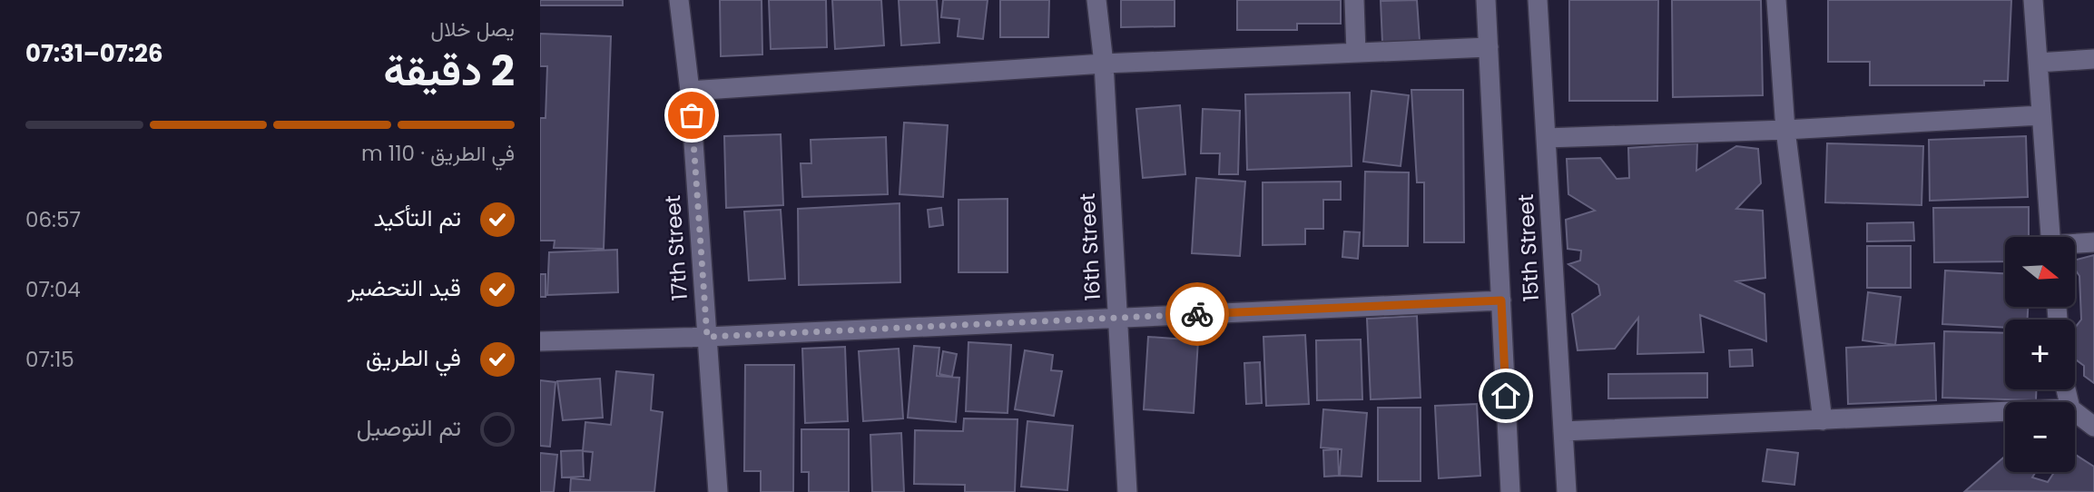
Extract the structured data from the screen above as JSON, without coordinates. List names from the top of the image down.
{
  "streets": {
    "street": ["16th Street", "17th Street", "15th Street"]
  },
  "north": "right",
  "page": {
    "heading": ["2 دقيقة", "يصل خلال", "07:26–07:31"],
    "bar": "في الطريق · 110 m",
    "list": [
      ["تم التأكيد", "06:57"],
      ["قيد التحضير", "07:04"],
      ["في الطريق", "07:15"],
      "تم التوصيل"
    ],
    "map_buttons": ["+", "−"]
  }
}
